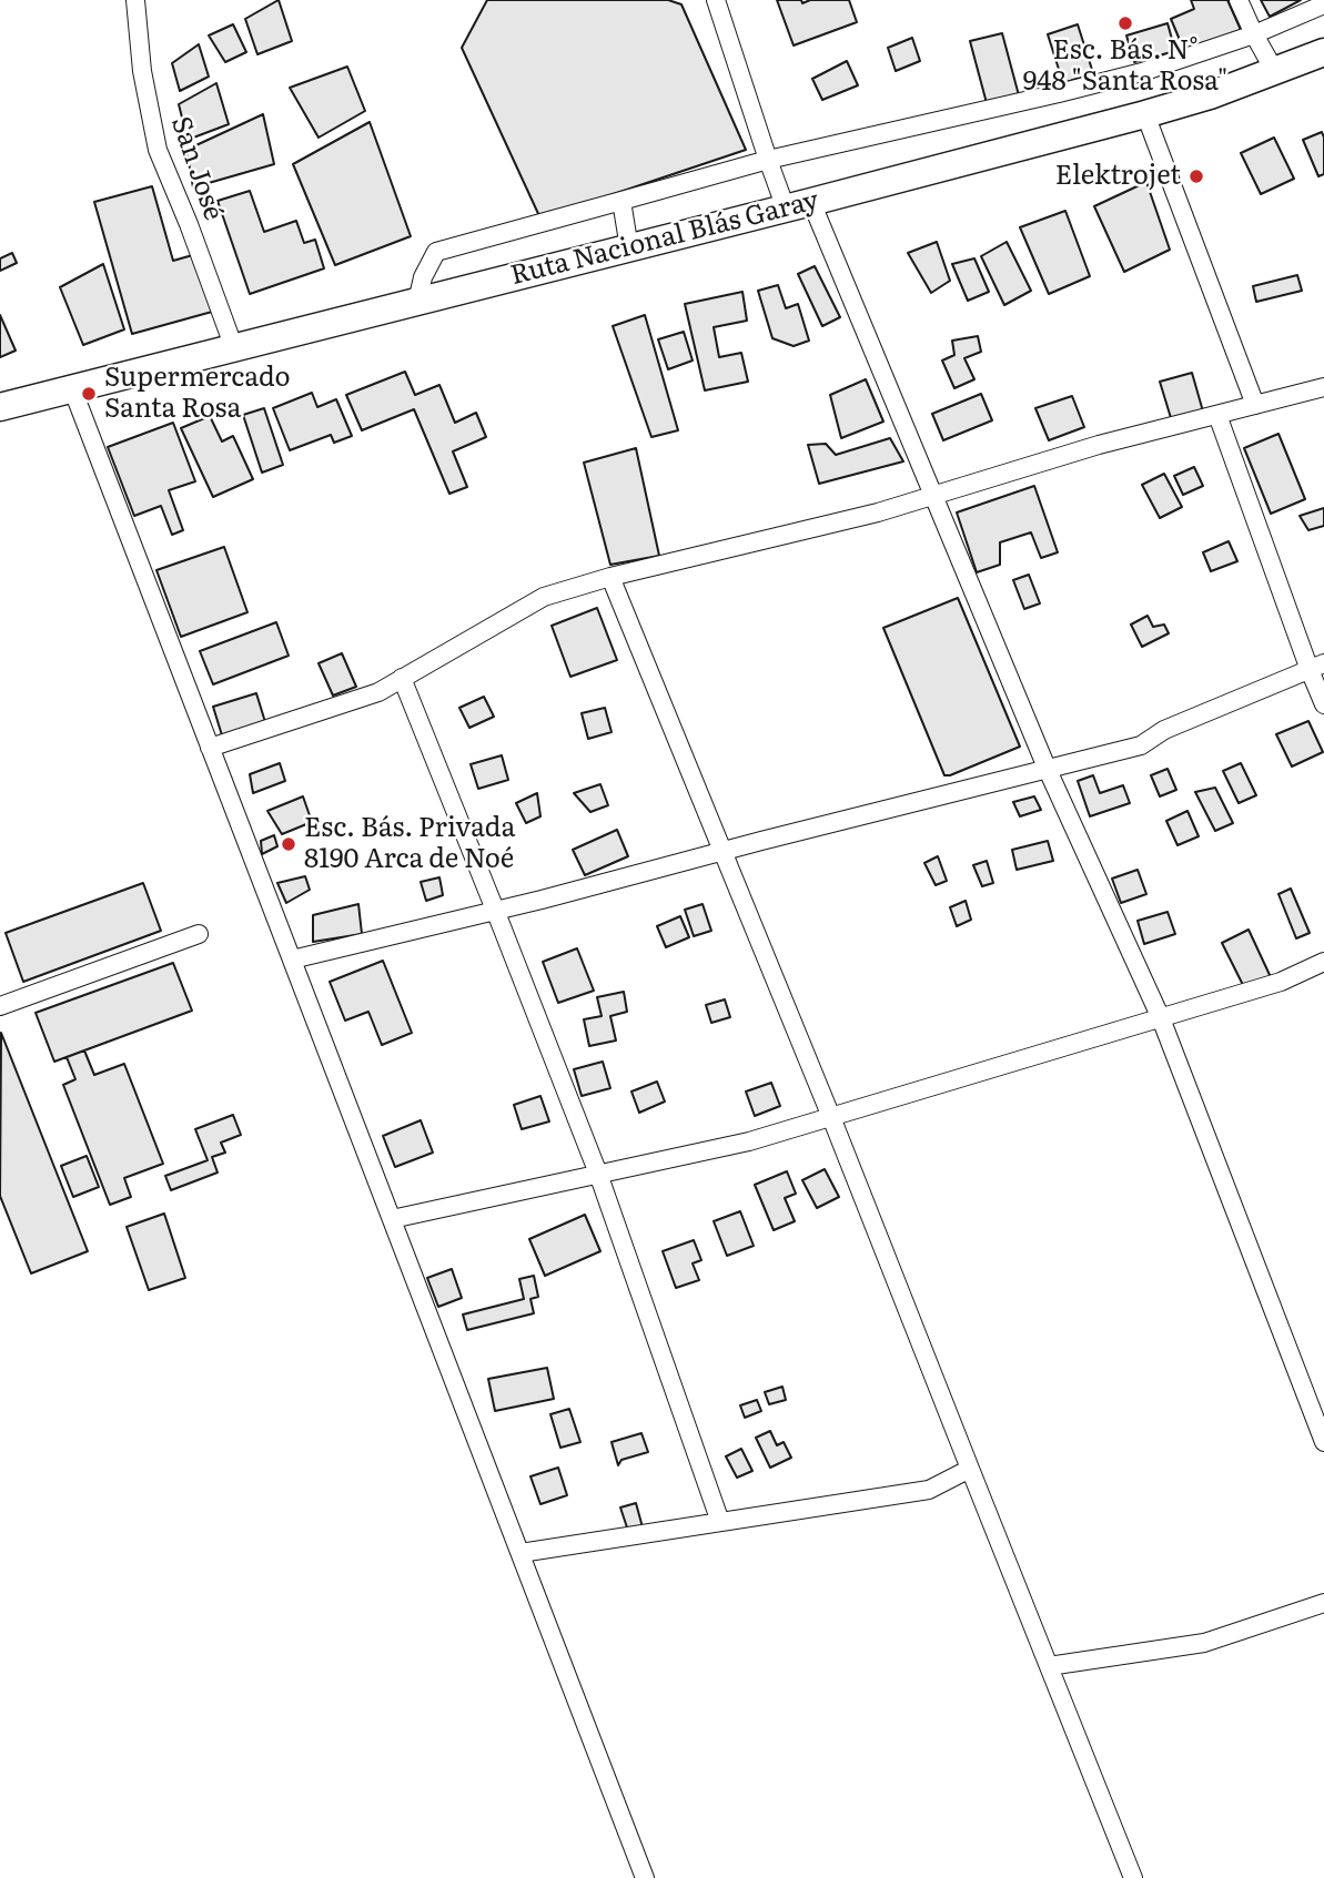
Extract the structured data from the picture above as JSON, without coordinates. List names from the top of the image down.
{
  "streets": {
    "highway": ["Ruta Nacional Blás Garay"],
    "street": ["San José"]
  },
  "crossings": [
    ["San José", "Ruta Nacional Blás Garay"]
  ],
  "places": [
    "Esc. Bás. N° 948 \"Santa Rosa\"",
    "Elektrojet",
    "Supermercado Santa Rosa",
    "Esc. Bás. Privada 8190 Arca de Noé"
  ]
}
